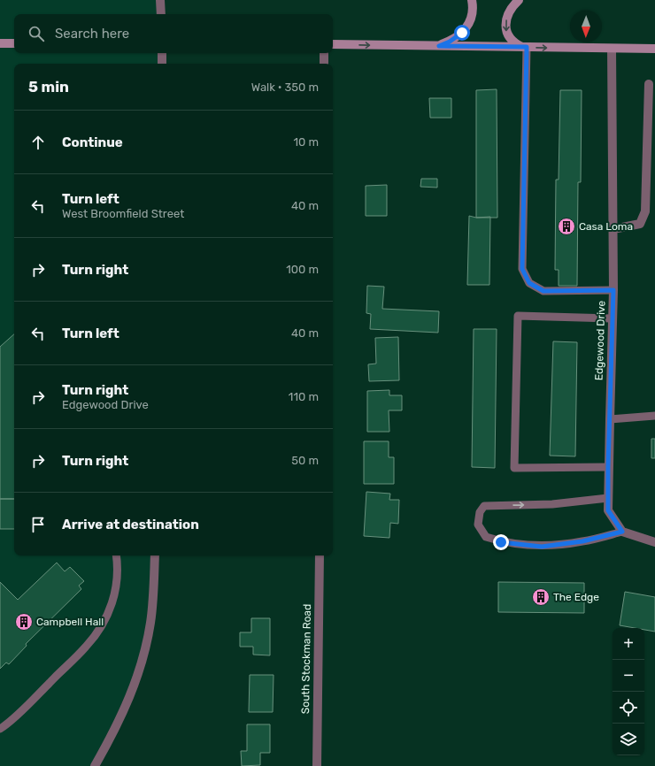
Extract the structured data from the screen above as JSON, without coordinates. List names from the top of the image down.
{
  "streets": {
    "street": ["Edgewood Drive", "South Stockman Road"]
  },
  "places": {
    "building": ["Casa Loma", "The Edge", "Campbell Hall"]
  },
  "north": "bottom",
  "page": {
    "search": "Search here",
    "heading": ["5 min", "Walk · 350 m"],
    "list": [
      ["Continue", "10 m"],
      ["Turn left", "West Broomfield Street", "40 m"],
      ["Turn right", "100 m"],
      ["Turn left", "40 m"],
      ["Turn right", "Edgewood Drive", "110 m"],
      ["Turn right", "50 m"],
      "Arrive at destination"
    ],
    "map_buttons": ["+", "−"]
  }
}
